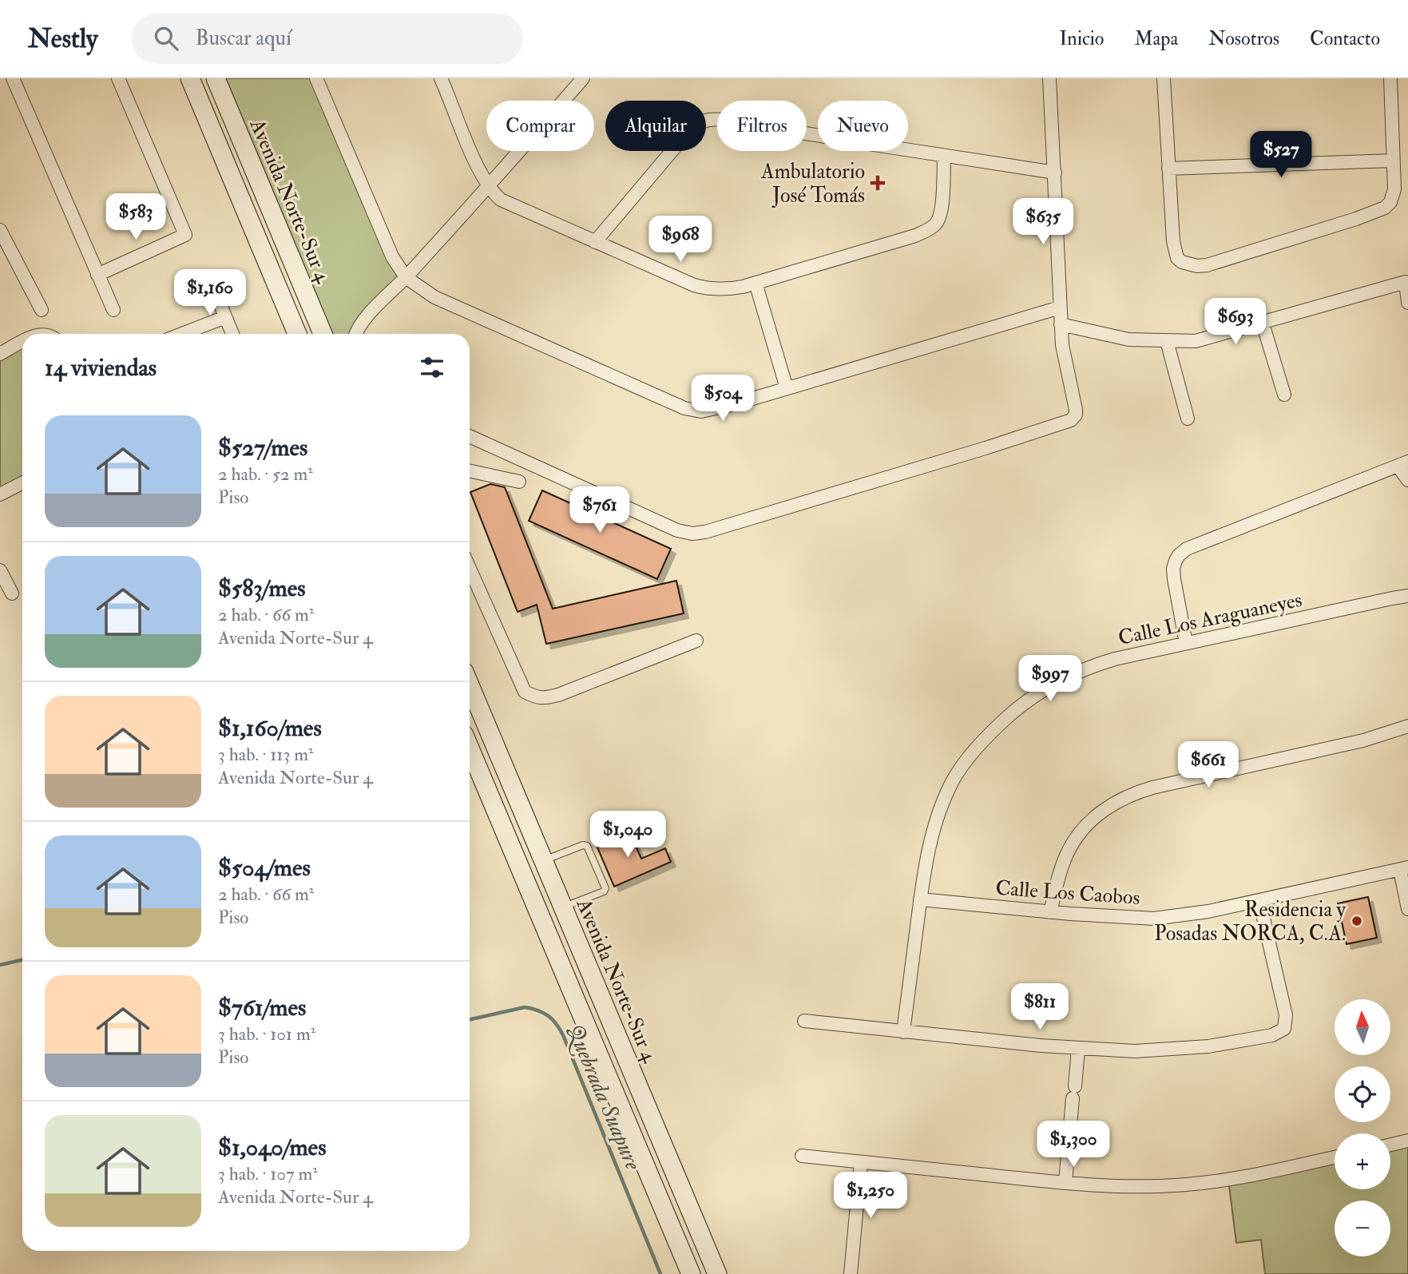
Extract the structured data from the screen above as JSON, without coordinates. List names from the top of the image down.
{
  "streets": {
    "main road": ["Avenida Norte-Sur 4"],
    "street": ["Calle Los Araguaneyes", "Calle Los Caobos"]
  },
  "crossings": [
    ["Calle Los Araguaneyes", "Calle Los Caobos"]
  ],
  "water": ["Quebrada Suapure"],
  "places": {
    "health": ["Ambulatorio José Tomás"],
    "other": ["Residencia y Posadas NORCA, C.A."]
  },
  "north": "top",
  "page": {
    "header": "Nestly",
    "search": "Buscar aquí",
    "nav": [
      "Inicio",
      "Mapa",
      "Nosotros",
      "Contacto"
    ],
    "chip": [
      "Comprar",
      "Alquilar",
      "Filtros",
      "Nuevo"
    ],
    "price": [
      "$527",
      "$583",
      "$635",
      "$968",
      "$1,160",
      "$693",
      "$504",
      "$761",
      "$997",
      "$661",
      "$1,040",
      "$811",
      "$1,300",
      "$1,250"
    ],
    "heading": "14 viviendas",
    "list": [
      {
        "name": "$527/mes",
        "note": "2 hab. · 52 m² · Piso"
      },
      {
        "name": "$583/mes",
        "note": "2 hab. · 66 m² · Avenida Norte-Sur 4"
      },
      {
        "name": "$1,160/mes",
        "note": "3 hab. · 113 m² · Avenida Norte-Sur 4"
      },
      {
        "name": "$504/mes",
        "note": "2 hab. · 66 m² · Piso"
      },
      {
        "name": "$761/mes",
        "note": "3 hab. · 101 m² · Piso"
      },
      {
        "name": "$1,040/mes",
        "note": "3 hab. · 107 m² · Avenida Norte-Sur 4"
      }
    ],
    "map_buttons": ["+", "−"]
  }
}
